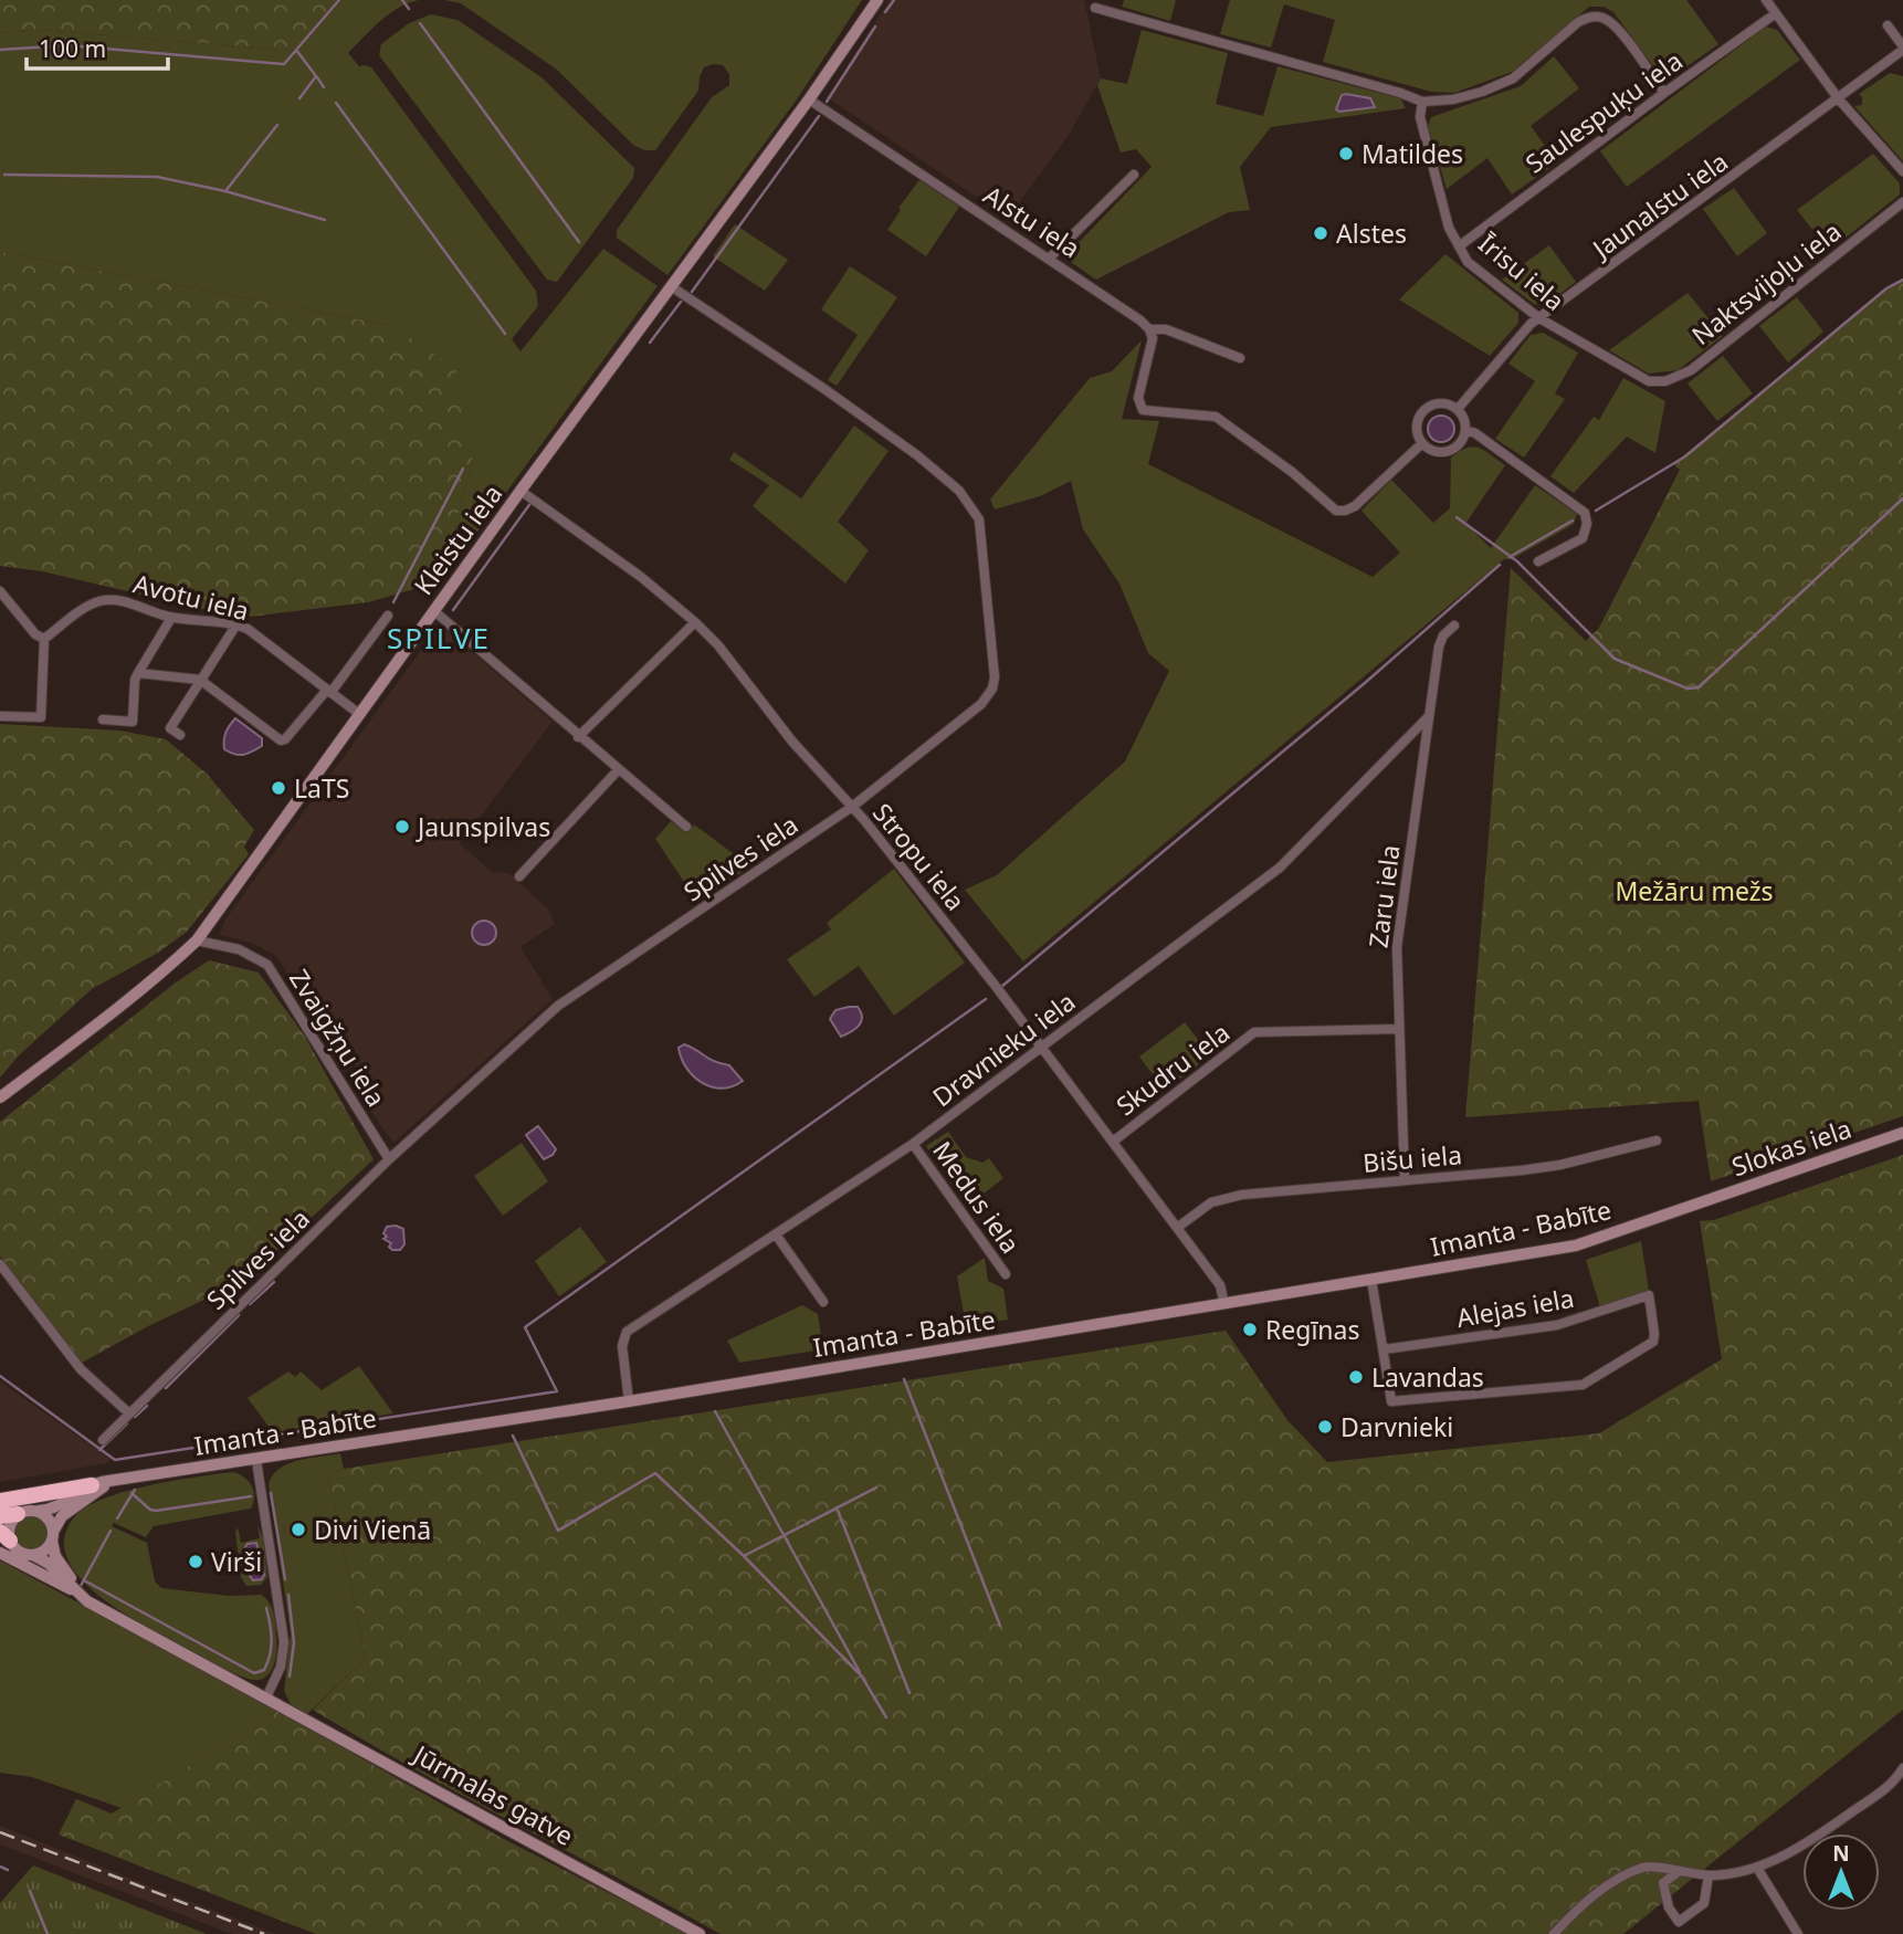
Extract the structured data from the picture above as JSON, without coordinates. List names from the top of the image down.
{
  "streets": {
    "main road": [
      "Kleistu iela",
      "Slokas iela",
      "Imanta - Babīte",
      "Jūrmalas gatve"
    ],
    "street": [
      "Saulespuķu iela",
      "Jaunalstu iela",
      "Alstu iela",
      "Īrisu iela",
      "Naktsvijoļu iela",
      "Avotu iela",
      "Stropu iela",
      "Spilves iela",
      "Zaru iela",
      "Zvaigžņu iela",
      "Dravnieku iela",
      "Skudru iela",
      "Bišu iela",
      "Medus iela",
      "Alejas iela"
    ]
  },
  "crossings": [
    ["Saulespuķu iela", "Īrisu iela"],
    ["Jaunalstu iela", "Īrisu iela"],
    ["Alstu iela", "Kleistu iela"],
    ["Īrisu iela", "Naktsvijoļu iela"],
    ["Kleistu iela", "Avotu iela"],
    ["Kleistu iela", "Stropu iela"],
    ["Kleistu iela", "Spilves iela"],
    ["Kleistu iela", "Zvaigžņu iela"],
    ["Stropu iela", "Spilves iela"],
    ["Stropu iela", "Dravnieku iela"],
    ["Stropu iela", "Skudru iela"],
    ["Stropu iela", "Bišu iela"],
    ["Stropu iela", "Imanta - Babīte"],
    ["Spilves iela", "Zvaigžņu iela"],
    ["Zaru iela", "Dravnieku iela"],
    ["Zaru iela", "Skudru iela"],
    ["Zaru iela", "Bišu iela"],
    ["Dravnieku iela", "Medus iela"],
    ["Dravnieku iela", "Imanta - Babīte"],
    ["Slokas iela", "Imanta - Babīte"]
  ],
  "districts": ["SPILVE"],
  "parks": ["Mežāru mežs"],
  "places": [
    "Matildes",
    "Alstes",
    "LaTS",
    "Jaunspilvas",
    "Regīnas",
    "Lavandas",
    "Darvnieki",
    "Divi Vienā",
    "Virši"
  ],
  "scale_bar": "100 m",
  "north": "top"
}
